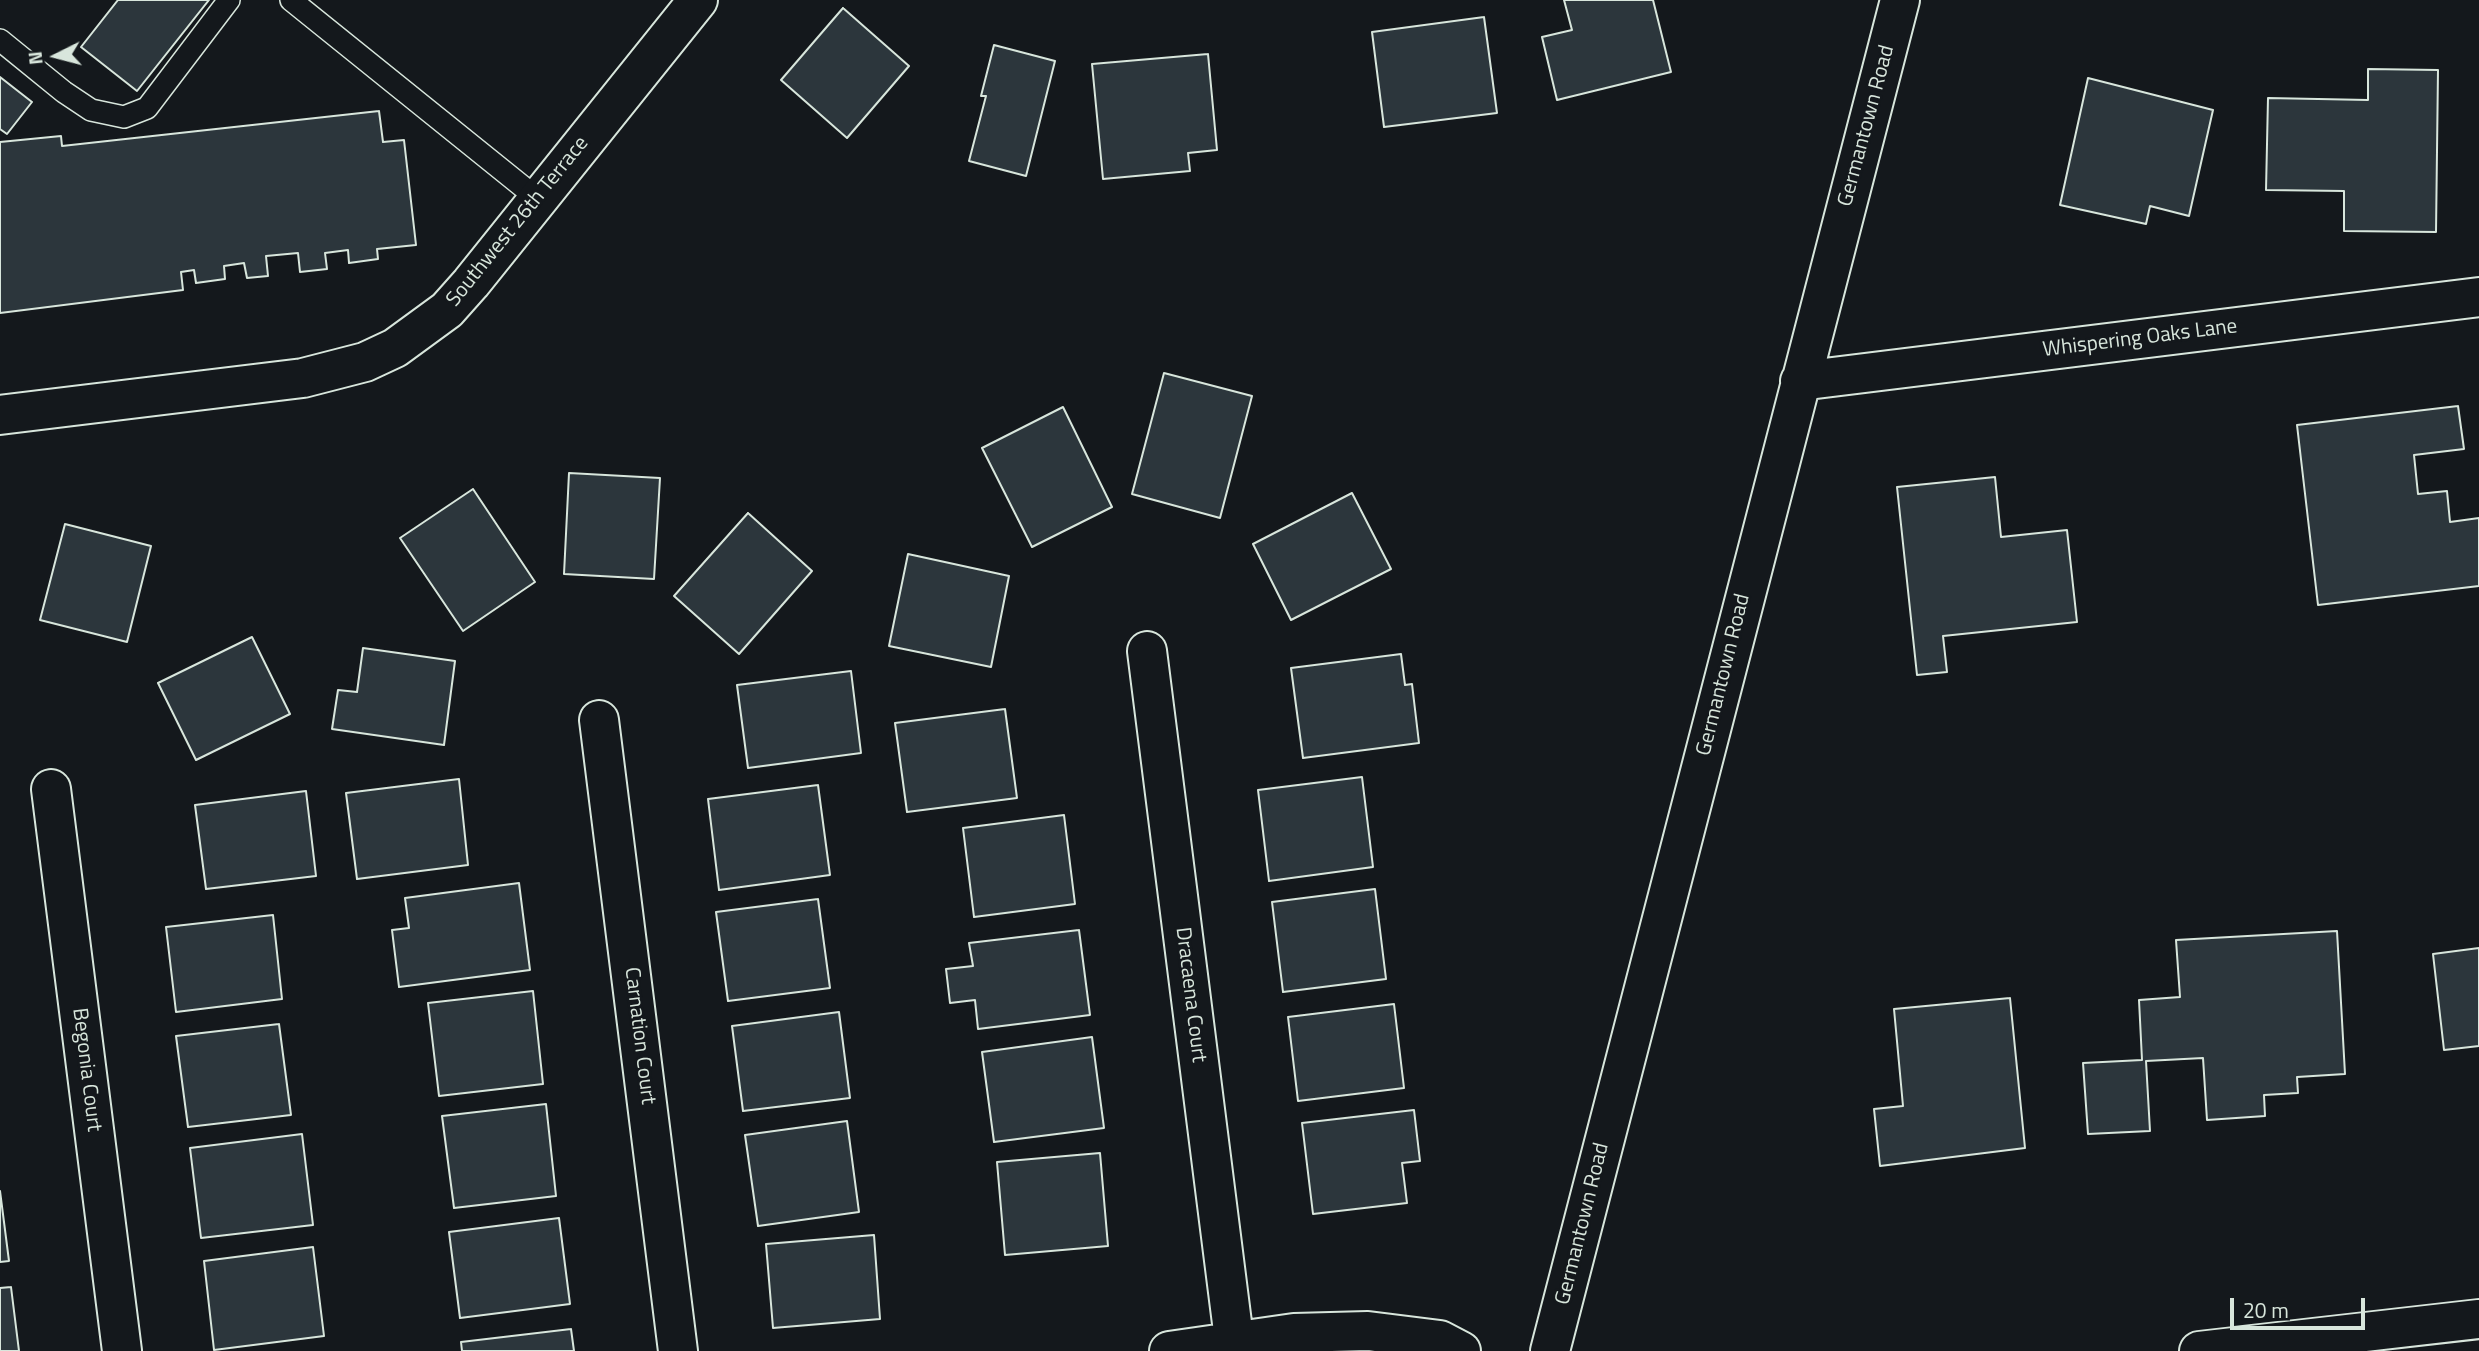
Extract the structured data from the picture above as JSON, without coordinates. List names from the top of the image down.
{
  "streets": {
    "street": [
      "Germantown Road",
      "Southwest 26th Terrace",
      "Whispering Oaks Lane",
      "Dracaena Court",
      "Carnation Court",
      "Begonia Court"
    ]
  },
  "crossings": [
    ["Germantown Road", "Whispering Oaks Lane"]
  ],
  "scale_bar": "20 m",
  "north": "left"
}
